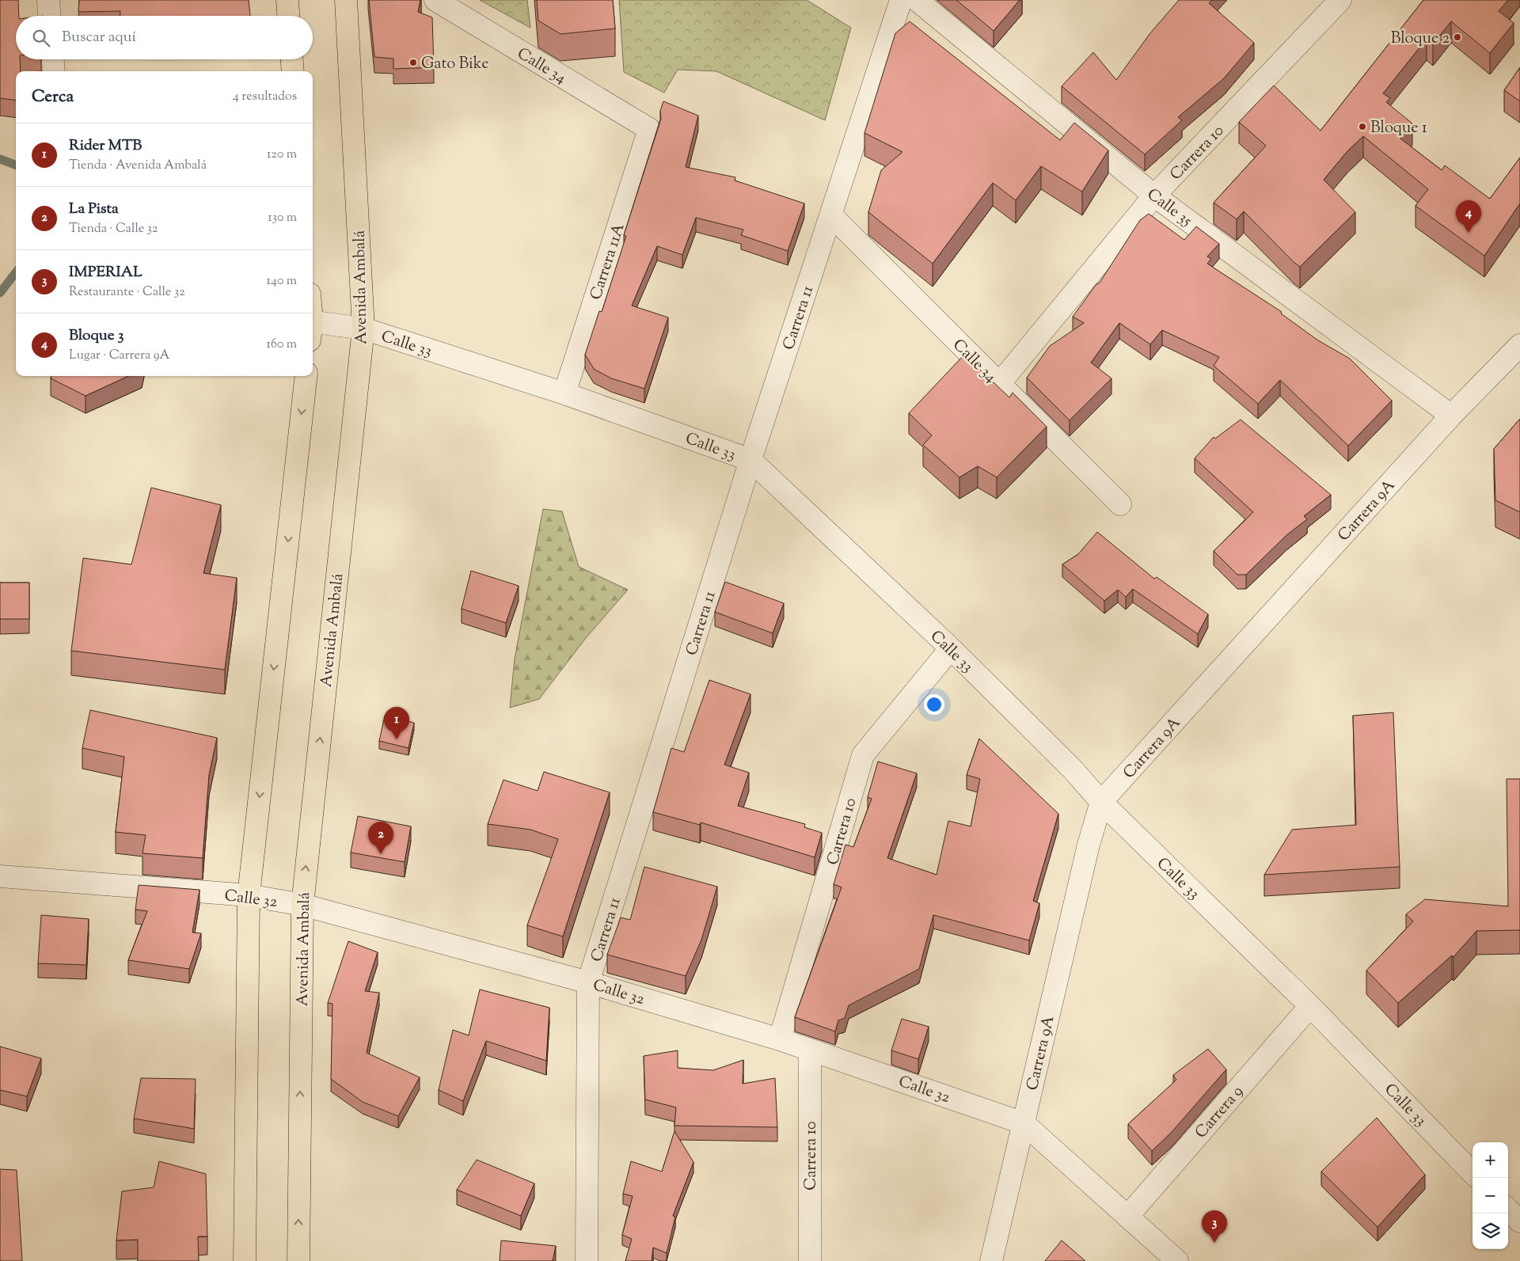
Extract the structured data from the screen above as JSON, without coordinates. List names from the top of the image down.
{
  "streets": {
    "main road": ["Avenida Ambalá"],
    "street": [
      "Calle 34",
      "Carrera 10",
      "Calle 35",
      "Carrera 11A",
      "Carrera 11",
      "Calle 33",
      "Carrera 9A",
      "Calle 32",
      "Carrera 9"
    ]
  },
  "crossings": [
    ["Calle 34", "Carrera 10"],
    ["Calle 34", "Carrera 11A"],
    ["Calle 34", "Carrera 11"],
    ["Carrera 10", "Calle 35"],
    ["Carrera 10", "Calle 33"],
    ["Carrera 10", "Calle 32"],
    ["Calle 35", "Carrera 9A"],
    ["Carrera 11A", "Calle 33"],
    ["Avenida Ambalá", "Calle 33"],
    ["Avenida Ambalá", "Calle 32"],
    ["Carrera 11", "Calle 33"],
    ["Carrera 11", "Calle 32"],
    ["Calle 33", "Carrera 9A"],
    ["Calle 33", "Carrera 9"],
    ["Carrera 9A", "Calle 32"],
    ["Calle 32", "Carrera 9"]
  ],
  "places": ["Bloque 2", "Gato Bike", "Bloque 1"],
  "page": {
    "search": "Buscar aquí",
    "heading": ["Cerca", "4 resultados"],
    "list": [
      {
        "mark": "1",
        "name": "Rider MTB",
        "note": "Tienda · Avenida Ambalá",
        "value": "120 m"
      },
      {
        "mark": "2",
        "name": "La Pista",
        "note": "Tienda · Calle 32",
        "value": "130 m"
      },
      {
        "mark": "3",
        "name": "IMPERIAL",
        "note": "Restaurante · Calle 32",
        "value": "140 m"
      },
      {
        "mark": "4",
        "name": "Bloque 3",
        "note": "Lugar · Carrera 9A",
        "value": "160 m"
      }
    ],
    "pins": [
      "4",
      "1",
      "2",
      "3"
    ],
    "map_buttons": ["+", "−"]
  }
}
